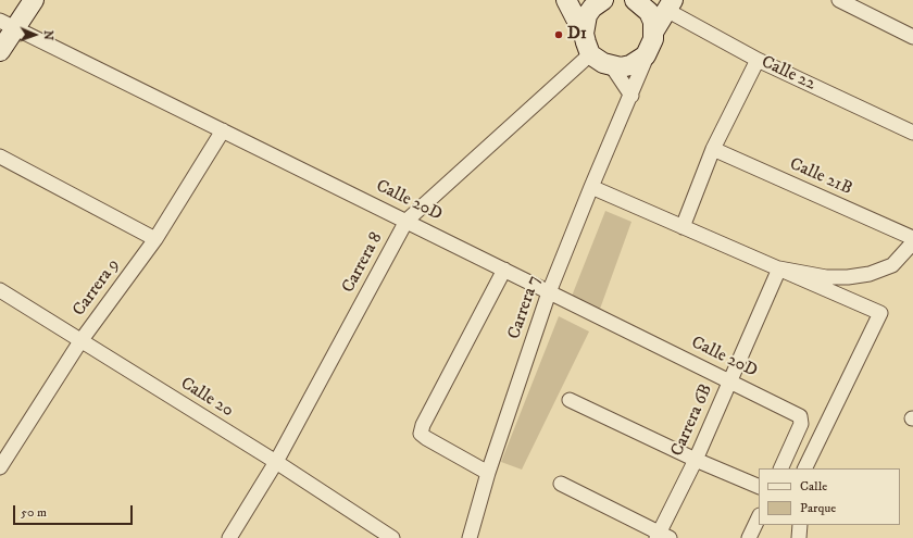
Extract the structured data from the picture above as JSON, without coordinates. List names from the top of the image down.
{
  "streets": {
    "street": [
      "Calle 22",
      "Calle 21B",
      "Calle 20D",
      "Carrera 8",
      "Carrera 9",
      "Carrera 7",
      "Calle 20",
      "Carrera 6B"
    ]
  },
  "crossings": [
    ["Calle 20D", "Carrera 8"],
    ["Calle 20D", "Carrera 9"],
    ["Calle 20D", "Carrera 7"],
    ["Calle 20D", "Carrera 6B"],
    ["Carrera 8", "Calle 20"],
    ["Carrera 9", "Calle 20"]
  ],
  "places": ["D1"],
  "legend": ["Calle", "Parque"],
  "scale_bar": "50 m",
  "north": "right"
}
